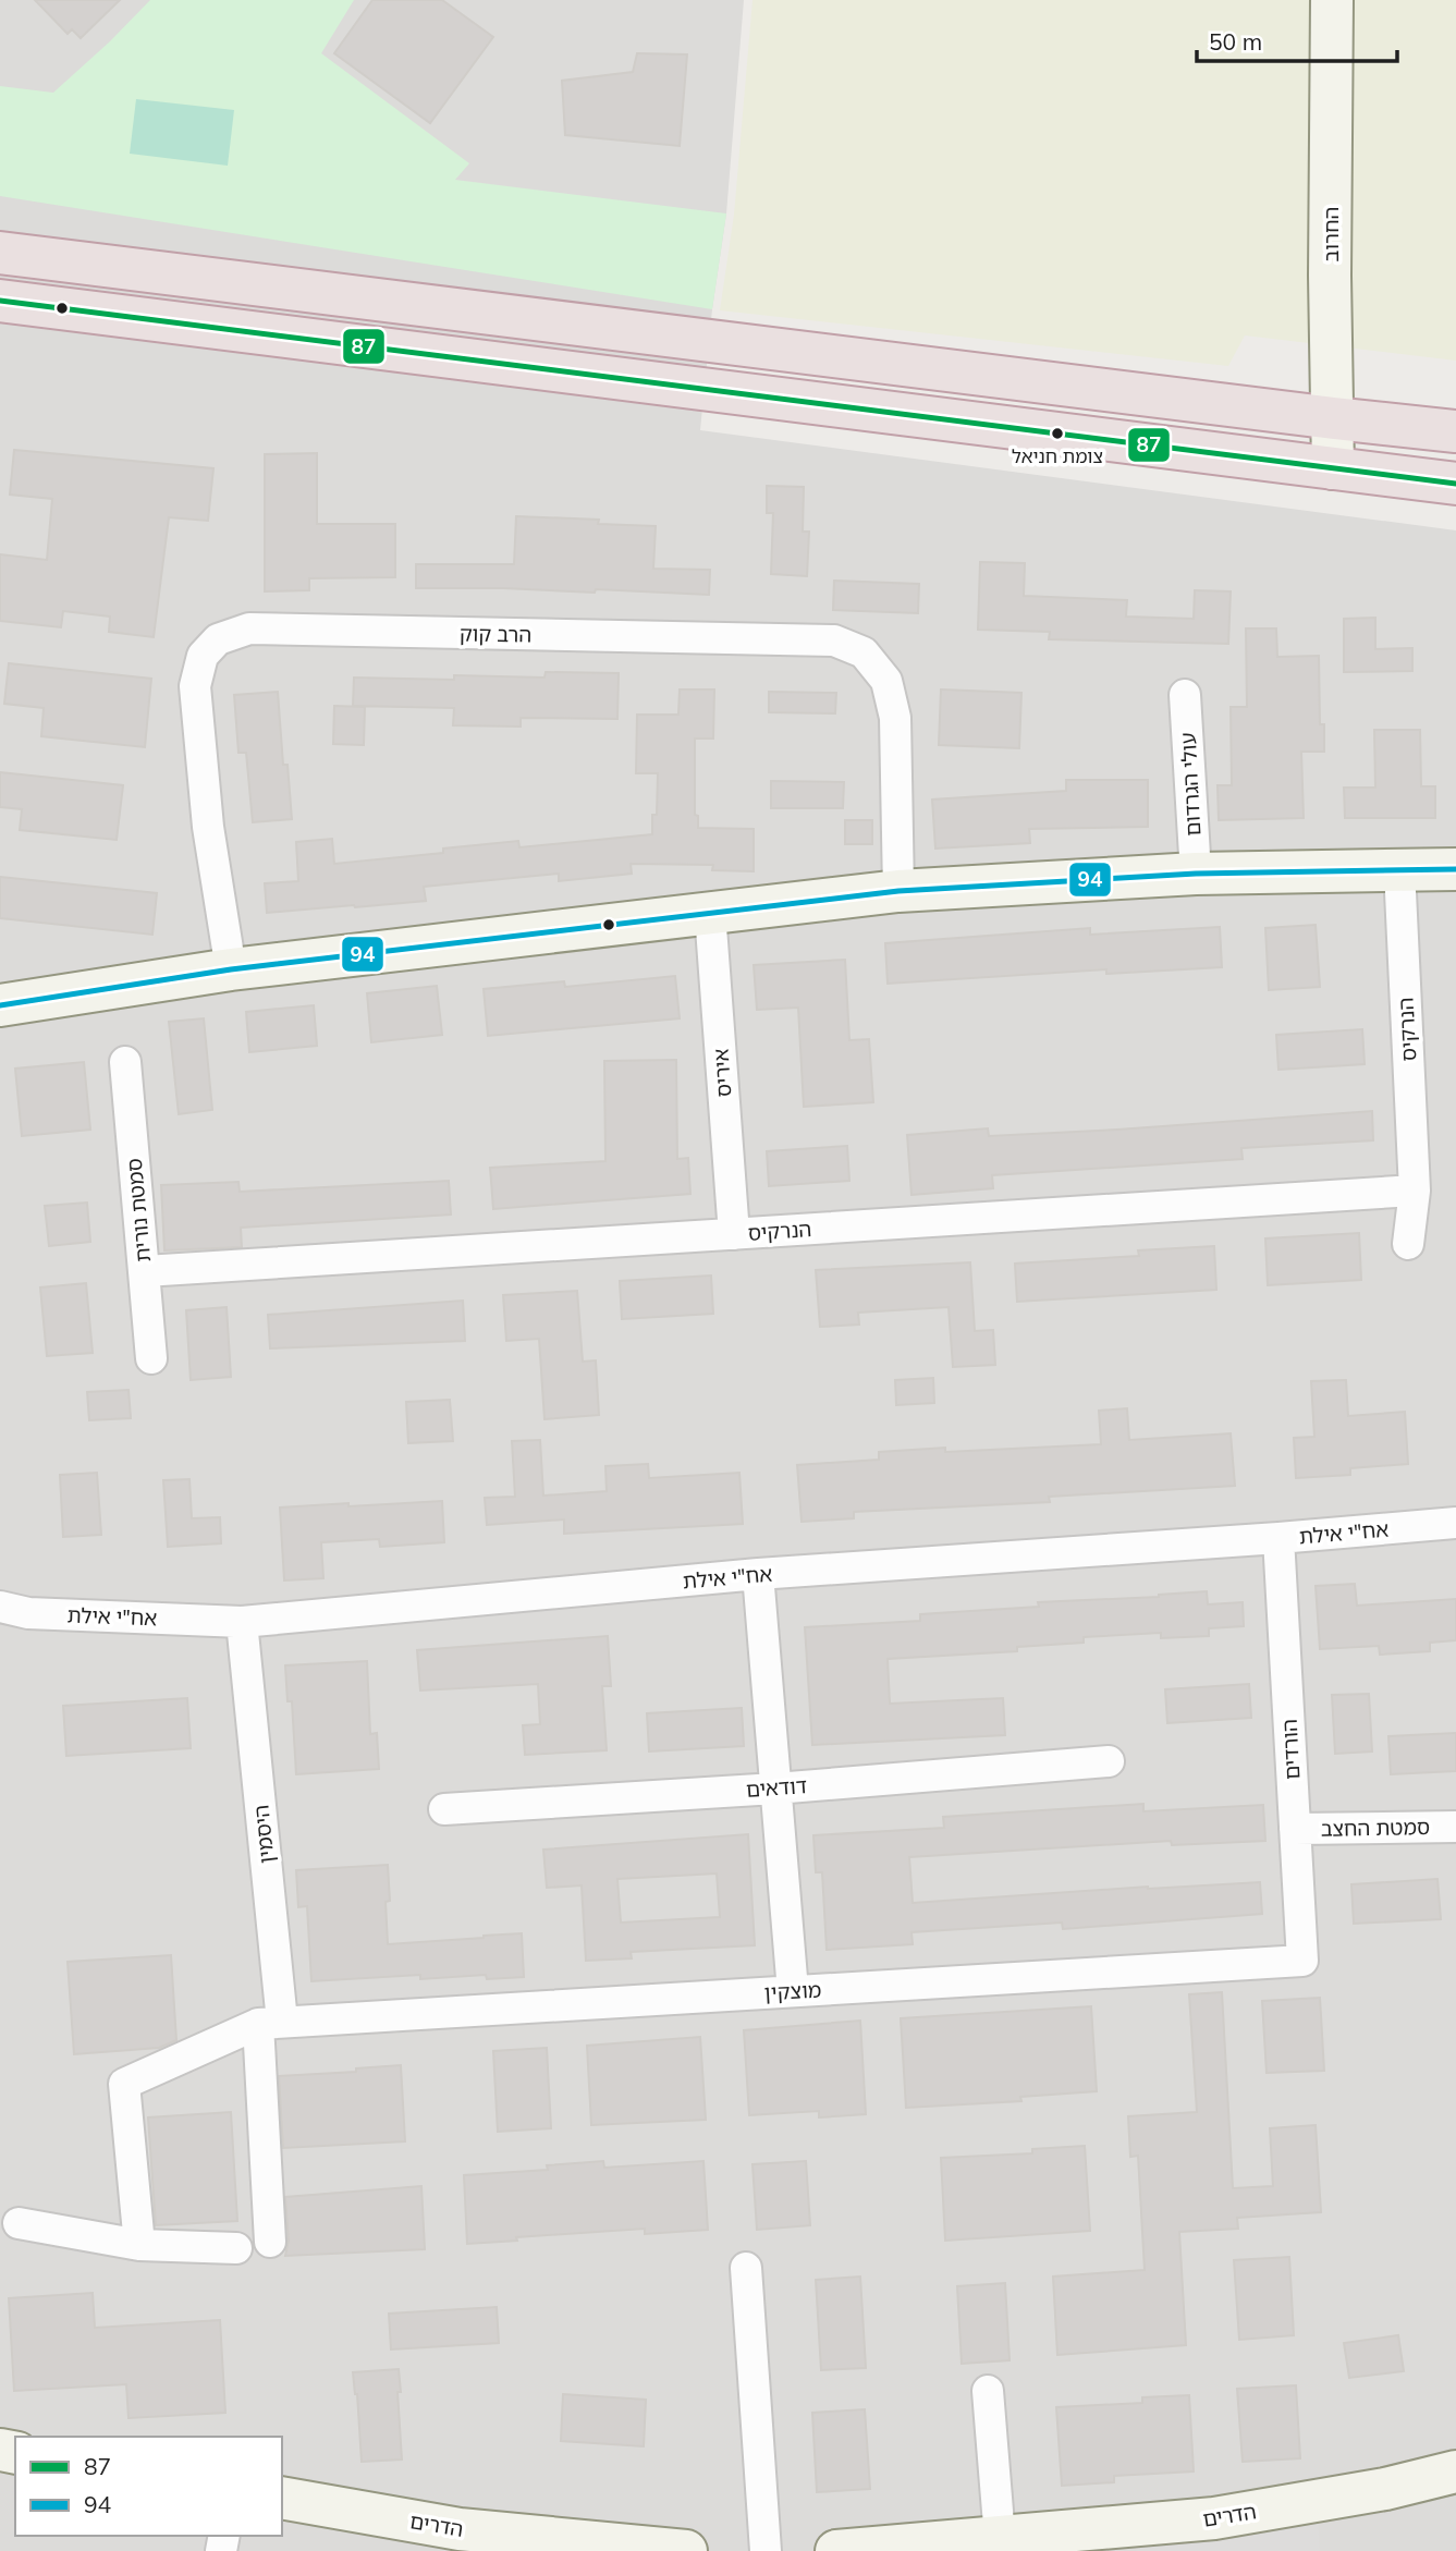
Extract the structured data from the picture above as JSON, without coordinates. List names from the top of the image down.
{
  "streets": {
    "street": [
      "החרוב",
      "הרב קוק",
      "עולי הגרדום",
      "הנרקיס",
      "איריס",
      "סמטת נורית",
      "אח\"י אילת",
      "הורדים",
      "דודאים",
      "סמטת החצב",
      "היסמין",
      "מוצקין",
      "הדרים"
    ]
  },
  "crossings": [
    ["הנרקיס", "איריס"],
    ["הנרקיס", "סמטת נורית"],
    ["אח\"י אילת", "הורדים"],
    ["אח\"י אילת", "היסמין"],
    ["הורדים", "סמטת החצב"],
    ["הורדים", "מוצקין"],
    ["היסמין", "מוצקין"]
  ],
  "places": ["צומת חניאל"],
  "lines": ["transit line 87", "transit line 94"],
  "legend": ["87", "94"],
  "scale_bar": "50 m"
}
